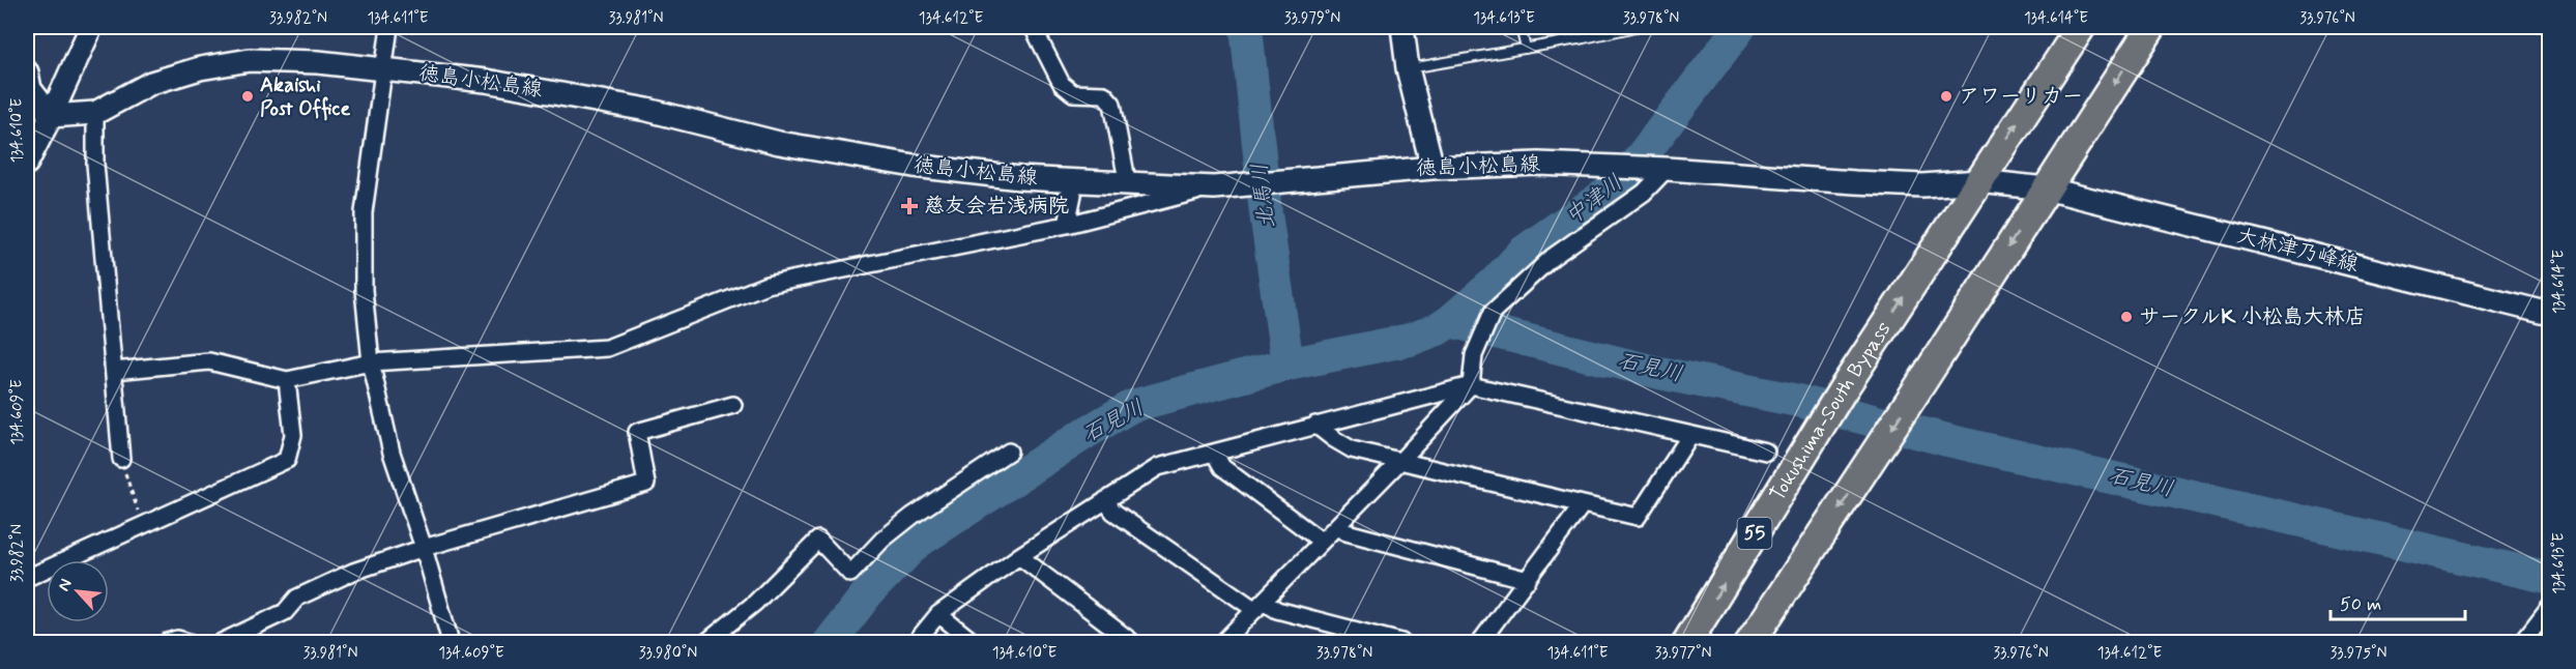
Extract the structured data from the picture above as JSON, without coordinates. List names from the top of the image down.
{
  "streets": {
    "highway": ["Tokushima-South Bypass", "55"],
    "main road": ["徳島小松島線", "大林津乃峰線"]
  },
  "crossings": [
    ["徳島小松島線", "大林津乃峰線"],
    ["徳島小松島線", "Tokushima-South Bypass"],
    ["徳島小松島線", "55"],
    ["Tokushima-South Bypass", "55"]
  ],
  "water": ["北馬川", "中津川", "石見川"],
  "places": {
    "other": ["Akaishi Post Office", "アワーリカー", "サークルK 小松島大林店"],
    "health": ["慈友会岩浅病院"]
  },
  "scale_bar": "50 m",
  "north": "top left",
  "coordinates": [
    "33.982°N",
    "134.611°E",
    "33.981°N",
    "134.612°E",
    "33.979°N",
    "134.613°E",
    "33.978°N",
    "134.614°E",
    "33.976°N",
    "134.610°E",
    "134.609°E",
    "33.980°N",
    "33.977°N",
    "33.975°N"
  ]
}
